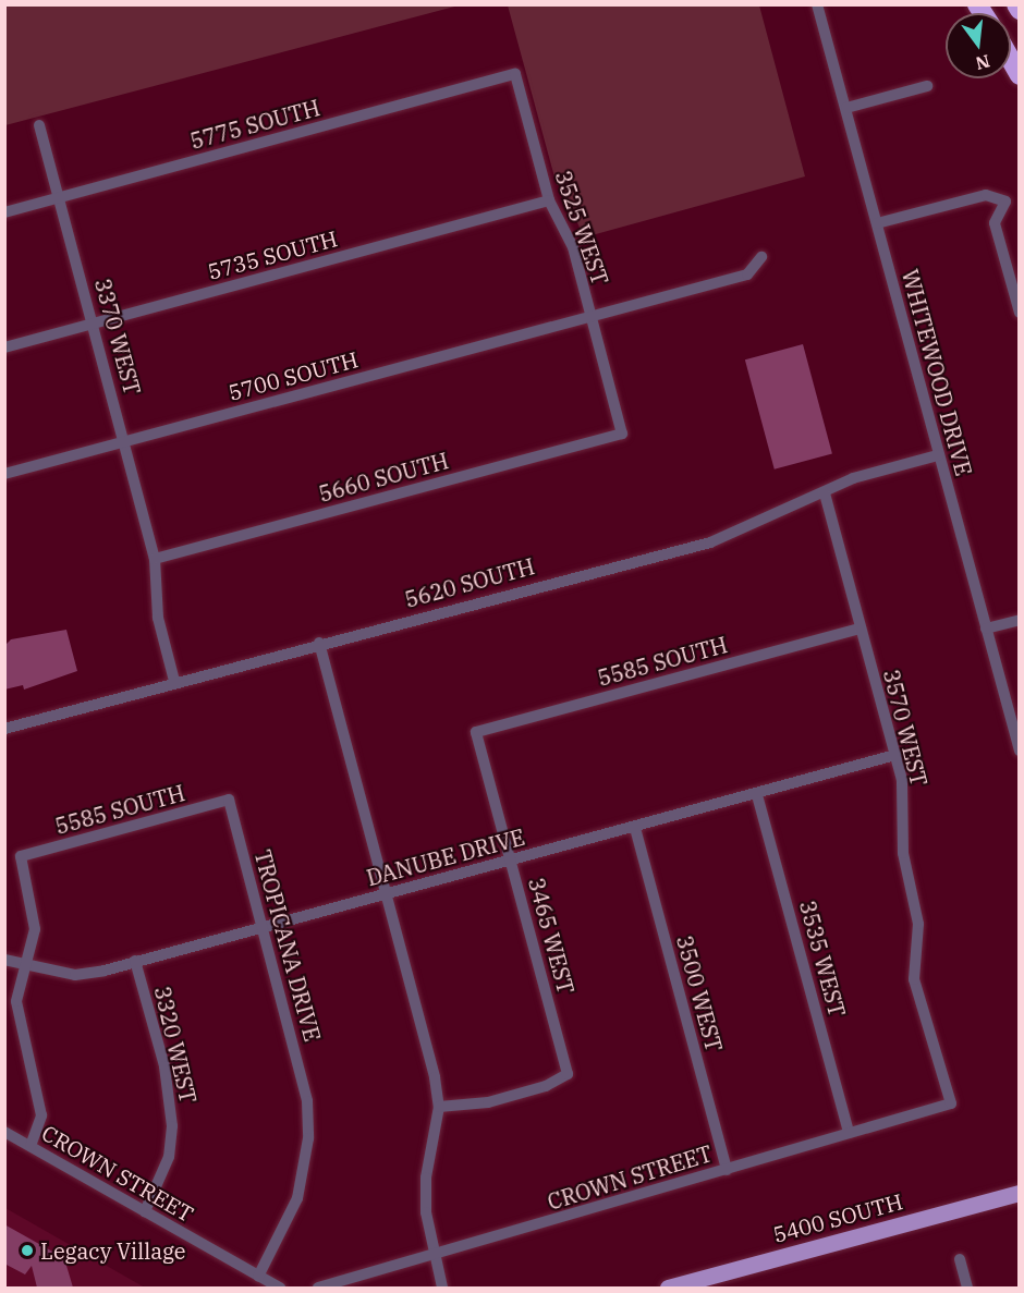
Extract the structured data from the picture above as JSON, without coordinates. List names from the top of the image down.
{
  "streets": {
    "main road": ["5400 SOUTH"],
    "street": [
      "5775 SOUTH",
      "3525 WEST",
      "5735 SOUTH",
      "3370 WEST",
      "WHITEWOOD DRIVE",
      "5700 SOUTH",
      "5660 SOUTH",
      "5620 SOUTH",
      "5585 SOUTH",
      "3570 WEST",
      "DANUBE DRIVE",
      "3465 WEST",
      "TROPICANA DRIVE",
      "3535 WEST",
      "3500 WEST",
      "3320 WEST",
      "CROWN STREET"
    ]
  },
  "crossings": [
    ["5775 SOUTH", "3525 WEST"],
    ["5775 SOUTH", "3370 WEST"],
    ["3525 WEST", "5735 SOUTH"],
    ["3525 WEST", "5700 SOUTH"],
    ["3525 WEST", "5660 SOUTH"],
    ["5735 SOUTH", "3370 WEST"],
    ["3370 WEST", "5700 SOUTH"],
    ["3370 WEST", "5660 SOUTH"],
    ["3370 WEST", "5620 SOUTH"],
    ["WHITEWOOD DRIVE", "5620 SOUTH"],
    ["5620 SOUTH", "3570 WEST"],
    ["5585 SOUTH", "3570 WEST"],
    ["5585 SOUTH", "DANUBE DRIVE"],
    ["5585 SOUTH", "3465 WEST"],
    ["5585 SOUTH", "TROPICANA DRIVE"],
    ["3570 WEST", "DANUBE DRIVE"],
    ["3570 WEST", "CROWN STREET"],
    ["DANUBE DRIVE", "3465 WEST"],
    ["DANUBE DRIVE", "TROPICANA DRIVE"],
    ["DANUBE DRIVE", "3535 WEST"],
    ["DANUBE DRIVE", "3500 WEST"],
    ["DANUBE DRIVE", "3320 WEST"],
    ["TROPICANA DRIVE", "CROWN STREET"],
    ["3535 WEST", "CROWN STREET"],
    ["3500 WEST", "CROWN STREET"],
    ["3320 WEST", "CROWN STREET"]
  ],
  "places": ["Legacy Village"],
  "north": "bottom"
}
